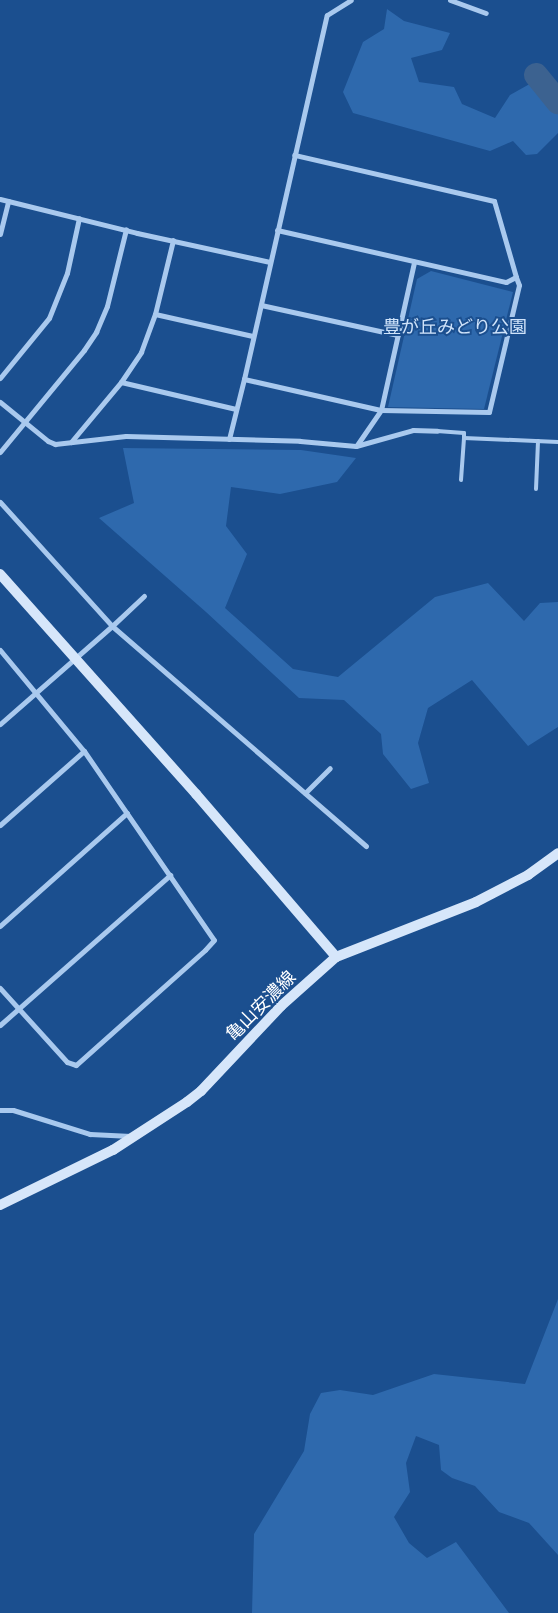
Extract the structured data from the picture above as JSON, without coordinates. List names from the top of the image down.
{
  "streets": {
    "main road": ["亀山安濃線"]
  },
  "parks": ["豊が丘みどり公園"]
}
